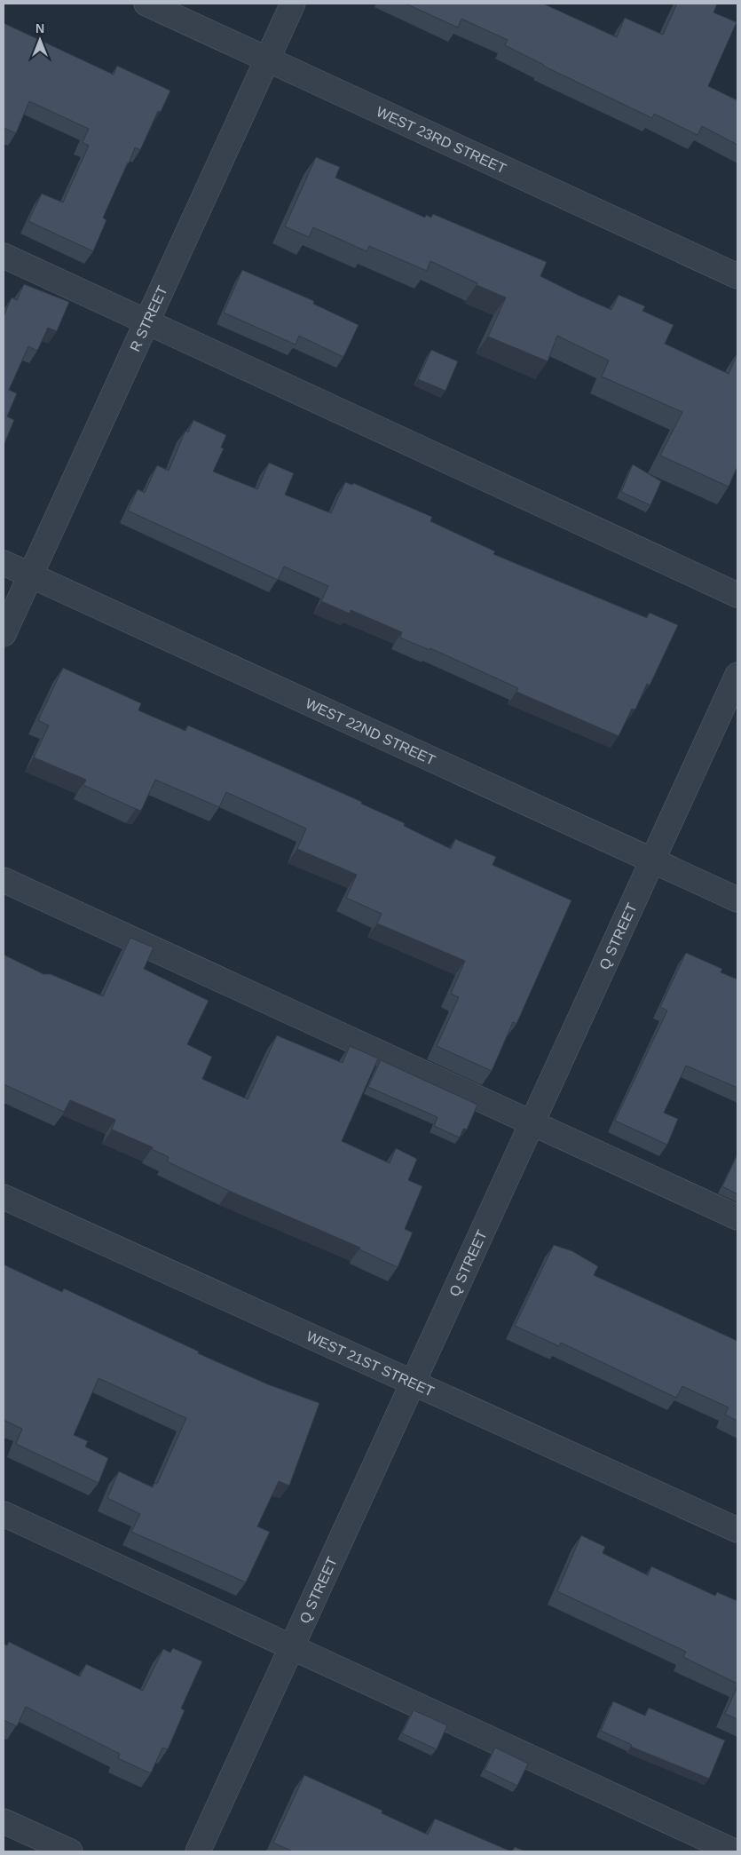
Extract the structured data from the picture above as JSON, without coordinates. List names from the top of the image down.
{
  "streets": {
    "street": [
      "WEST 23RD STREET",
      "R STREET",
      "WEST 22ND STREET",
      "Q STREET",
      "WEST 21ST STREET"
    ]
  },
  "crossings": [
    ["WEST 23RD STREET", "R STREET"],
    ["R STREET", "WEST 22ND STREET"],
    ["WEST 22ND STREET", "Q STREET"],
    ["Q STREET", "WEST 21ST STREET"]
  ],
  "north": "top"
}
